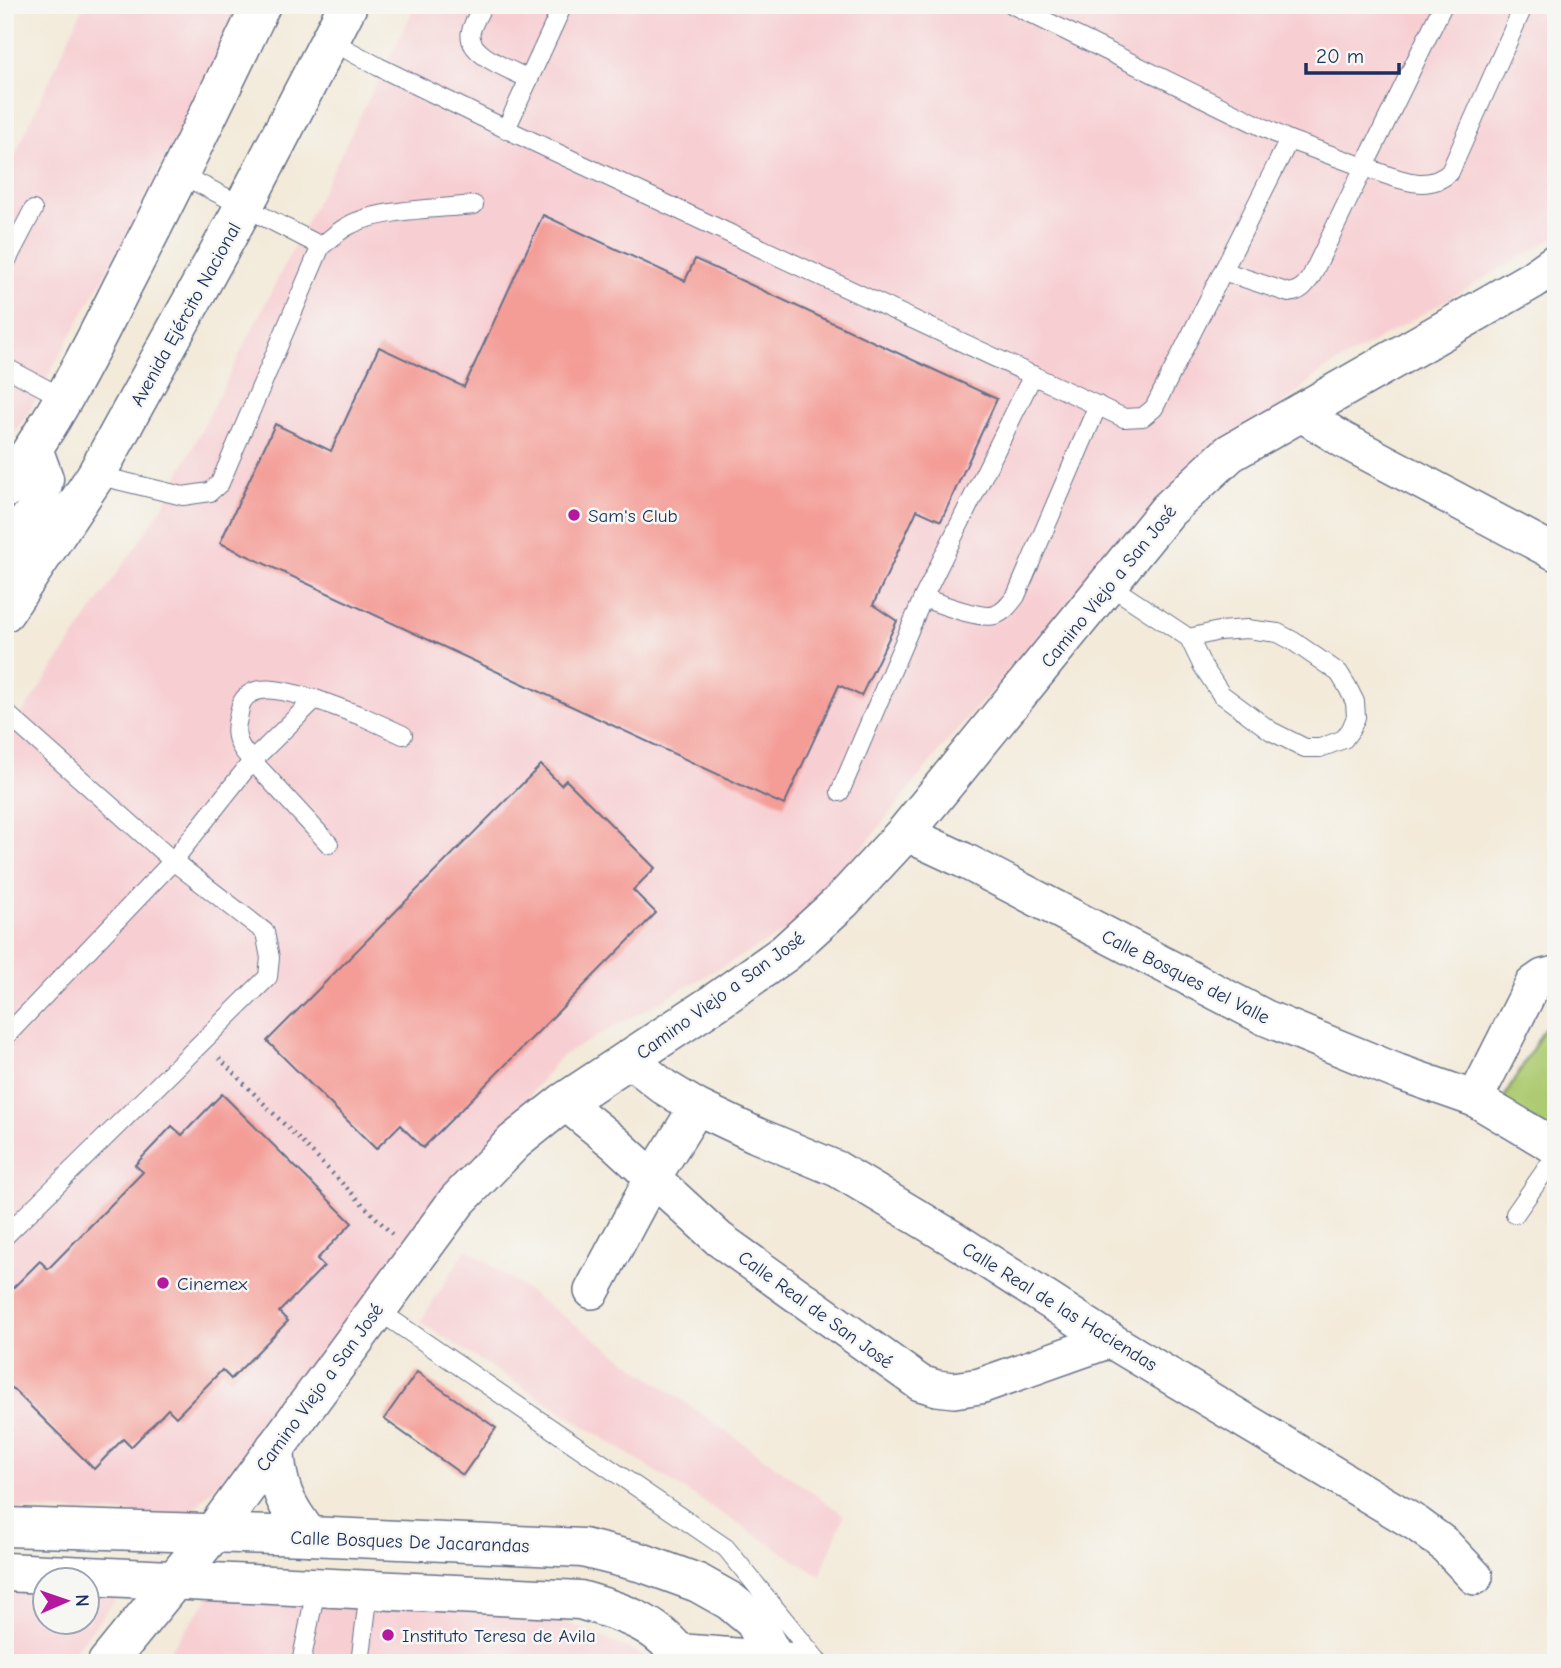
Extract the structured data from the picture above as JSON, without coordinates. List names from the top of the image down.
{
  "streets": {
    "street": [
      "Avenida Ejército Nacional",
      "Camino Viejo a San José",
      "Calle Bosques del Valle",
      "Calle Real de las Haciendas",
      "Calle Real de San José",
      "Calle Bosques De Jacarandas"
    ]
  },
  "crossings": [
    ["Camino Viejo a San José", "Calle Bosques del Valle"],
    ["Camino Viejo a San José", "Calle Real de las Haciendas"],
    ["Camino Viejo a San José", "Calle Real de San José"],
    ["Camino Viejo a San José", "Calle Bosques De Jacarandas"],
    ["Calle Real de las Haciendas", "Calle Real de San José"]
  ],
  "places": ["Sam's Club", "Cinemex", "Instituto Teresa de Avila"],
  "scale_bar": "20 m",
  "north": "right"
}
